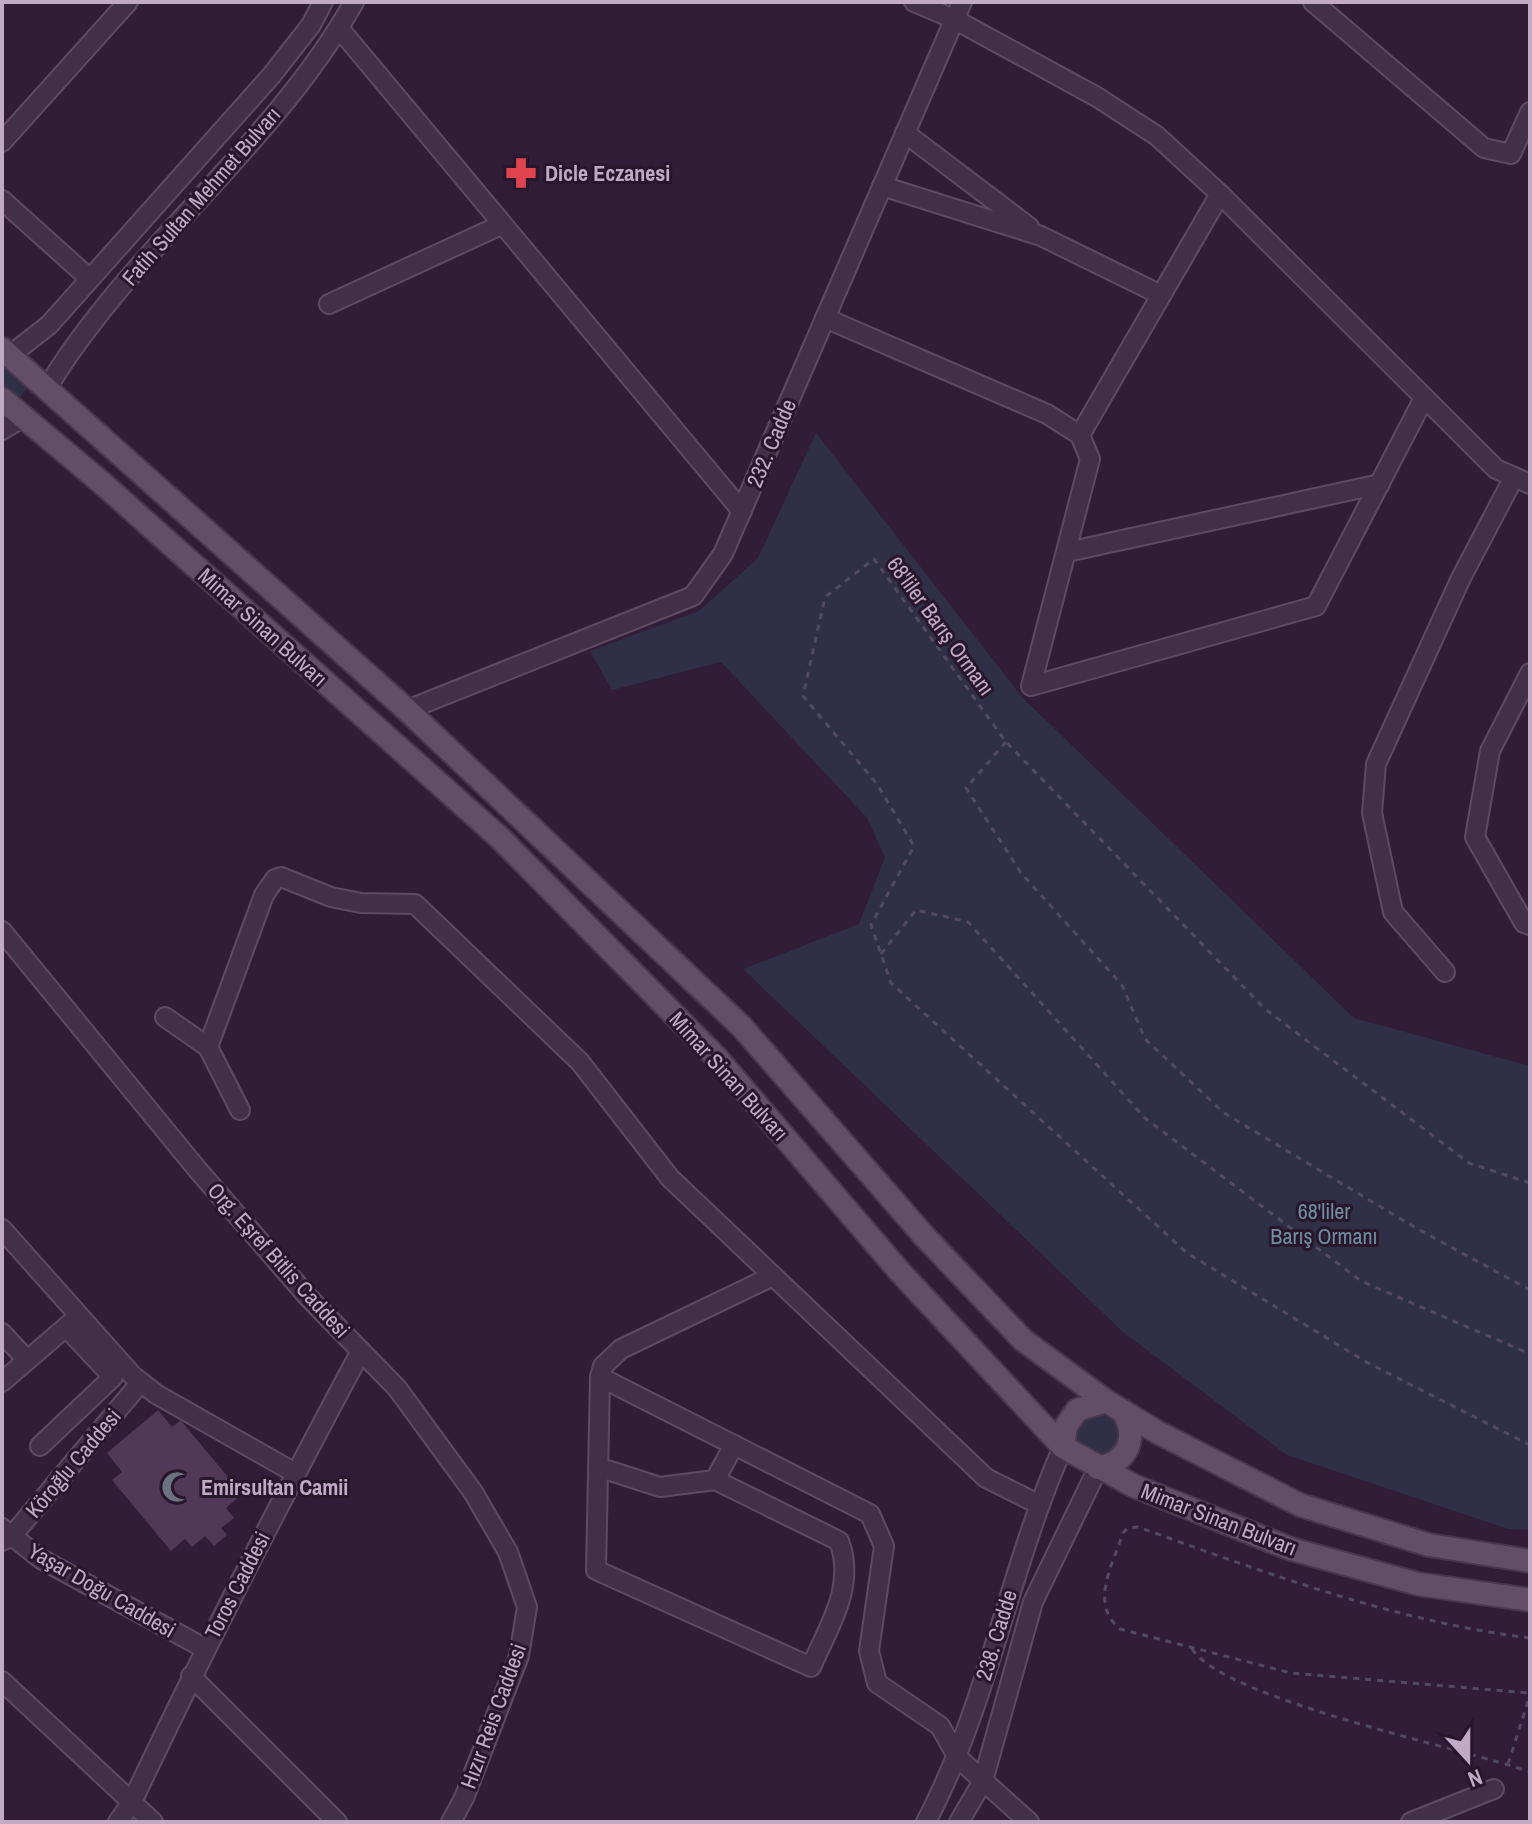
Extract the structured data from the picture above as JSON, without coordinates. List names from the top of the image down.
{
  "streets": {
    "main road": ["Mimar Sinan Bulvarı"],
    "street": [
      "Fatih Sultan Mehmet Bulvarı",
      "232. Cadde",
      "Org. Eşref Bitlis Caddesi",
      "Köroğlu Caddesi",
      "Toros Caddesi",
      "Yaşar Doğu Caddesi",
      "238. Cadde",
      "Hızır Reis Caddesi"
    ],
    "path": ["68'liler Barış Ormanı"]
  },
  "crossings": [
    ["Fatih Sultan Mehmet Bulvarı", "Mimar Sinan Bulvarı"],
    ["232. Cadde", "Mimar Sinan Bulvarı"],
    ["Mimar Sinan Bulvarı", "238. Cadde"],
    ["Org. Eşref Bitlis Caddesi", "Toros Caddesi"],
    ["Org. Eşref Bitlis Caddesi", "Hızır Reis Caddesi"],
    ["Köroğlu Caddesi", "Yaşar Doğu Caddesi"],
    ["Toros Caddesi", "Yaşar Doğu Caddesi"]
  ],
  "parks": ["68'liler Barış Ormanı"],
  "places": {
    "pharmacy": ["Dicle Eczanesi"],
    "mosque": ["Emirsultan Camii"]
  },
  "north": "bottom"
}
